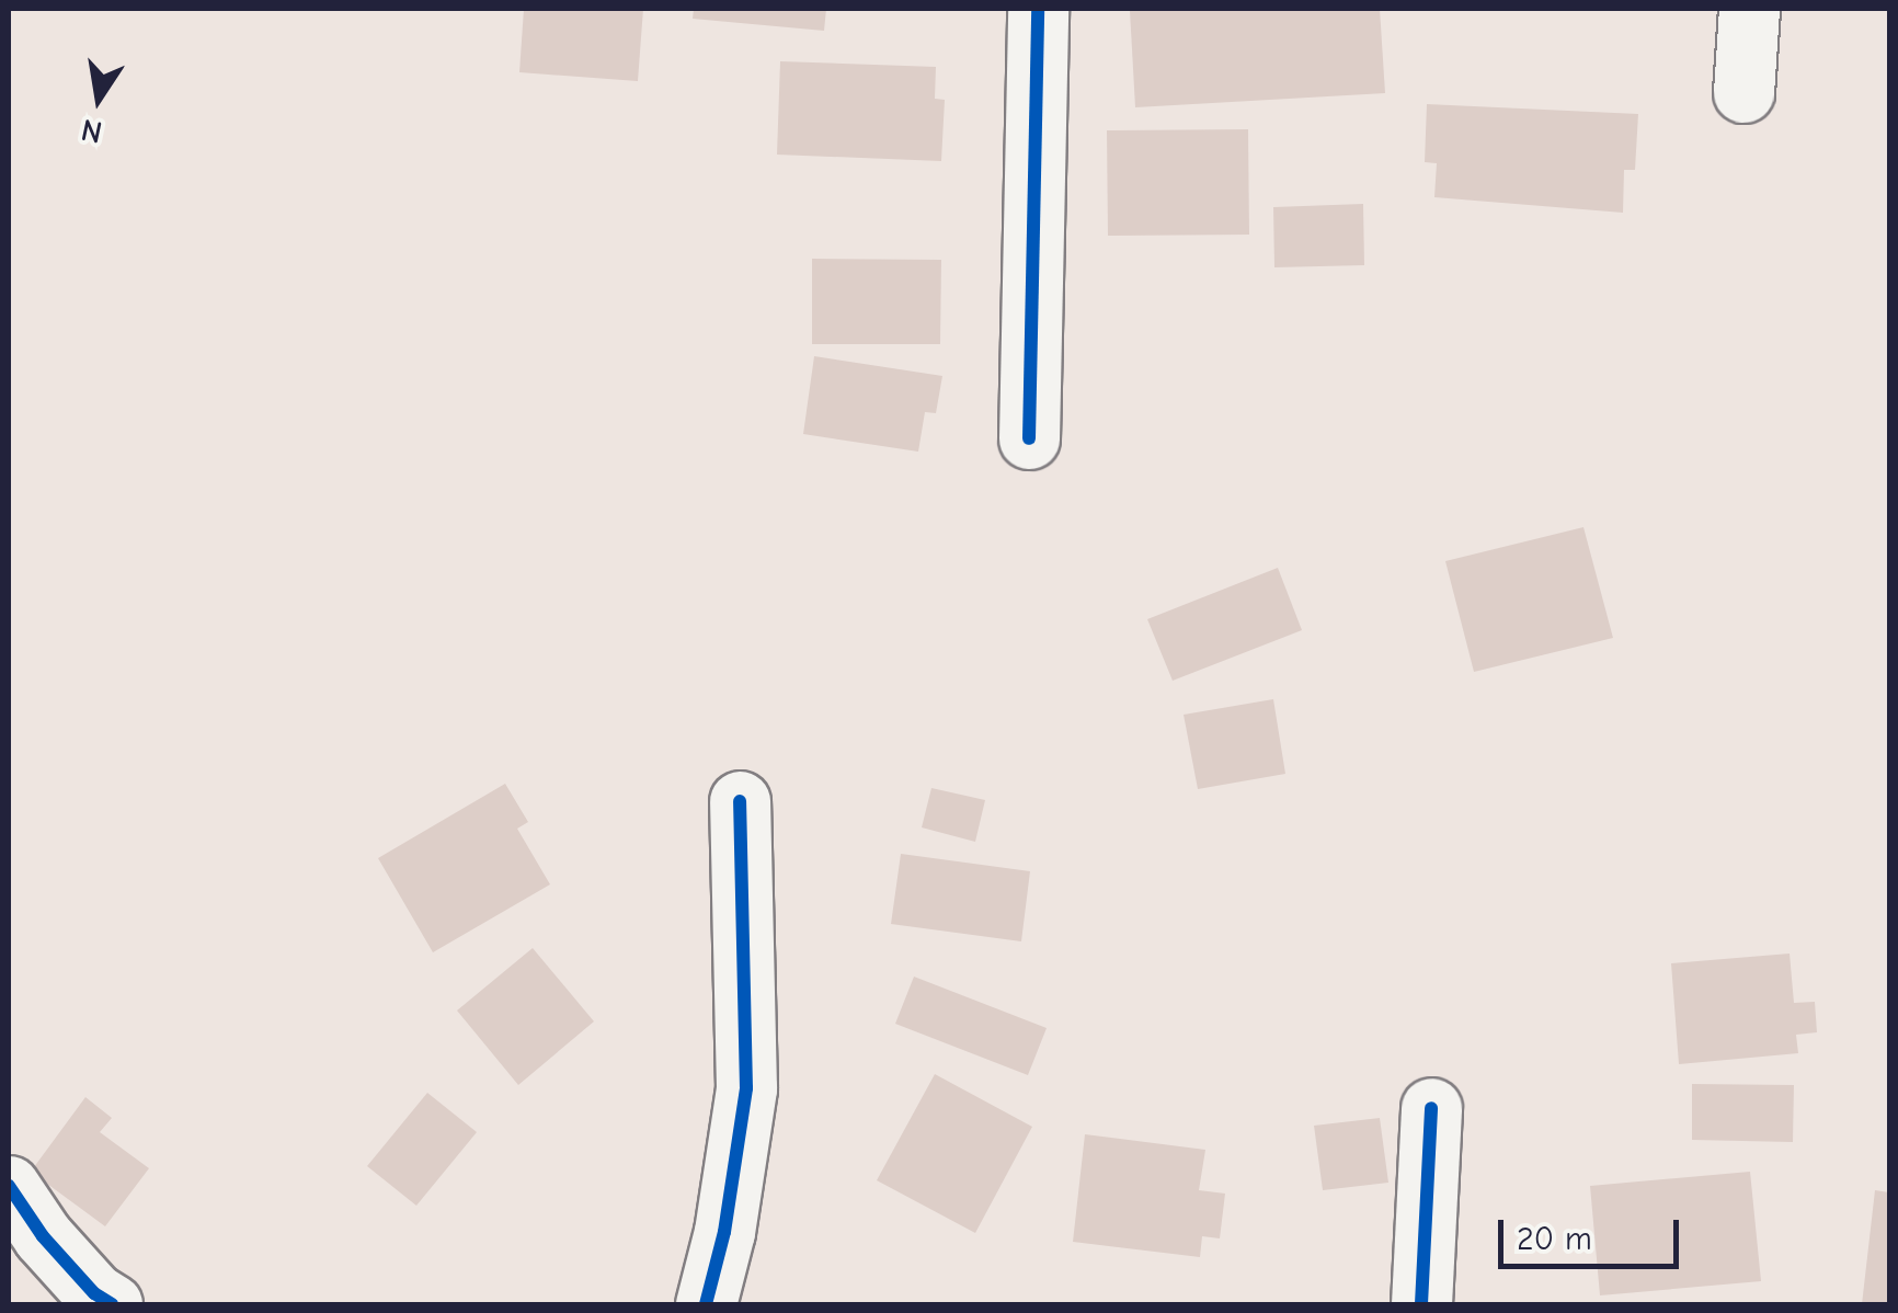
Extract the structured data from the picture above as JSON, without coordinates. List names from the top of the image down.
{
  "scale_bar": "20 m",
  "north": "bottom"
}
